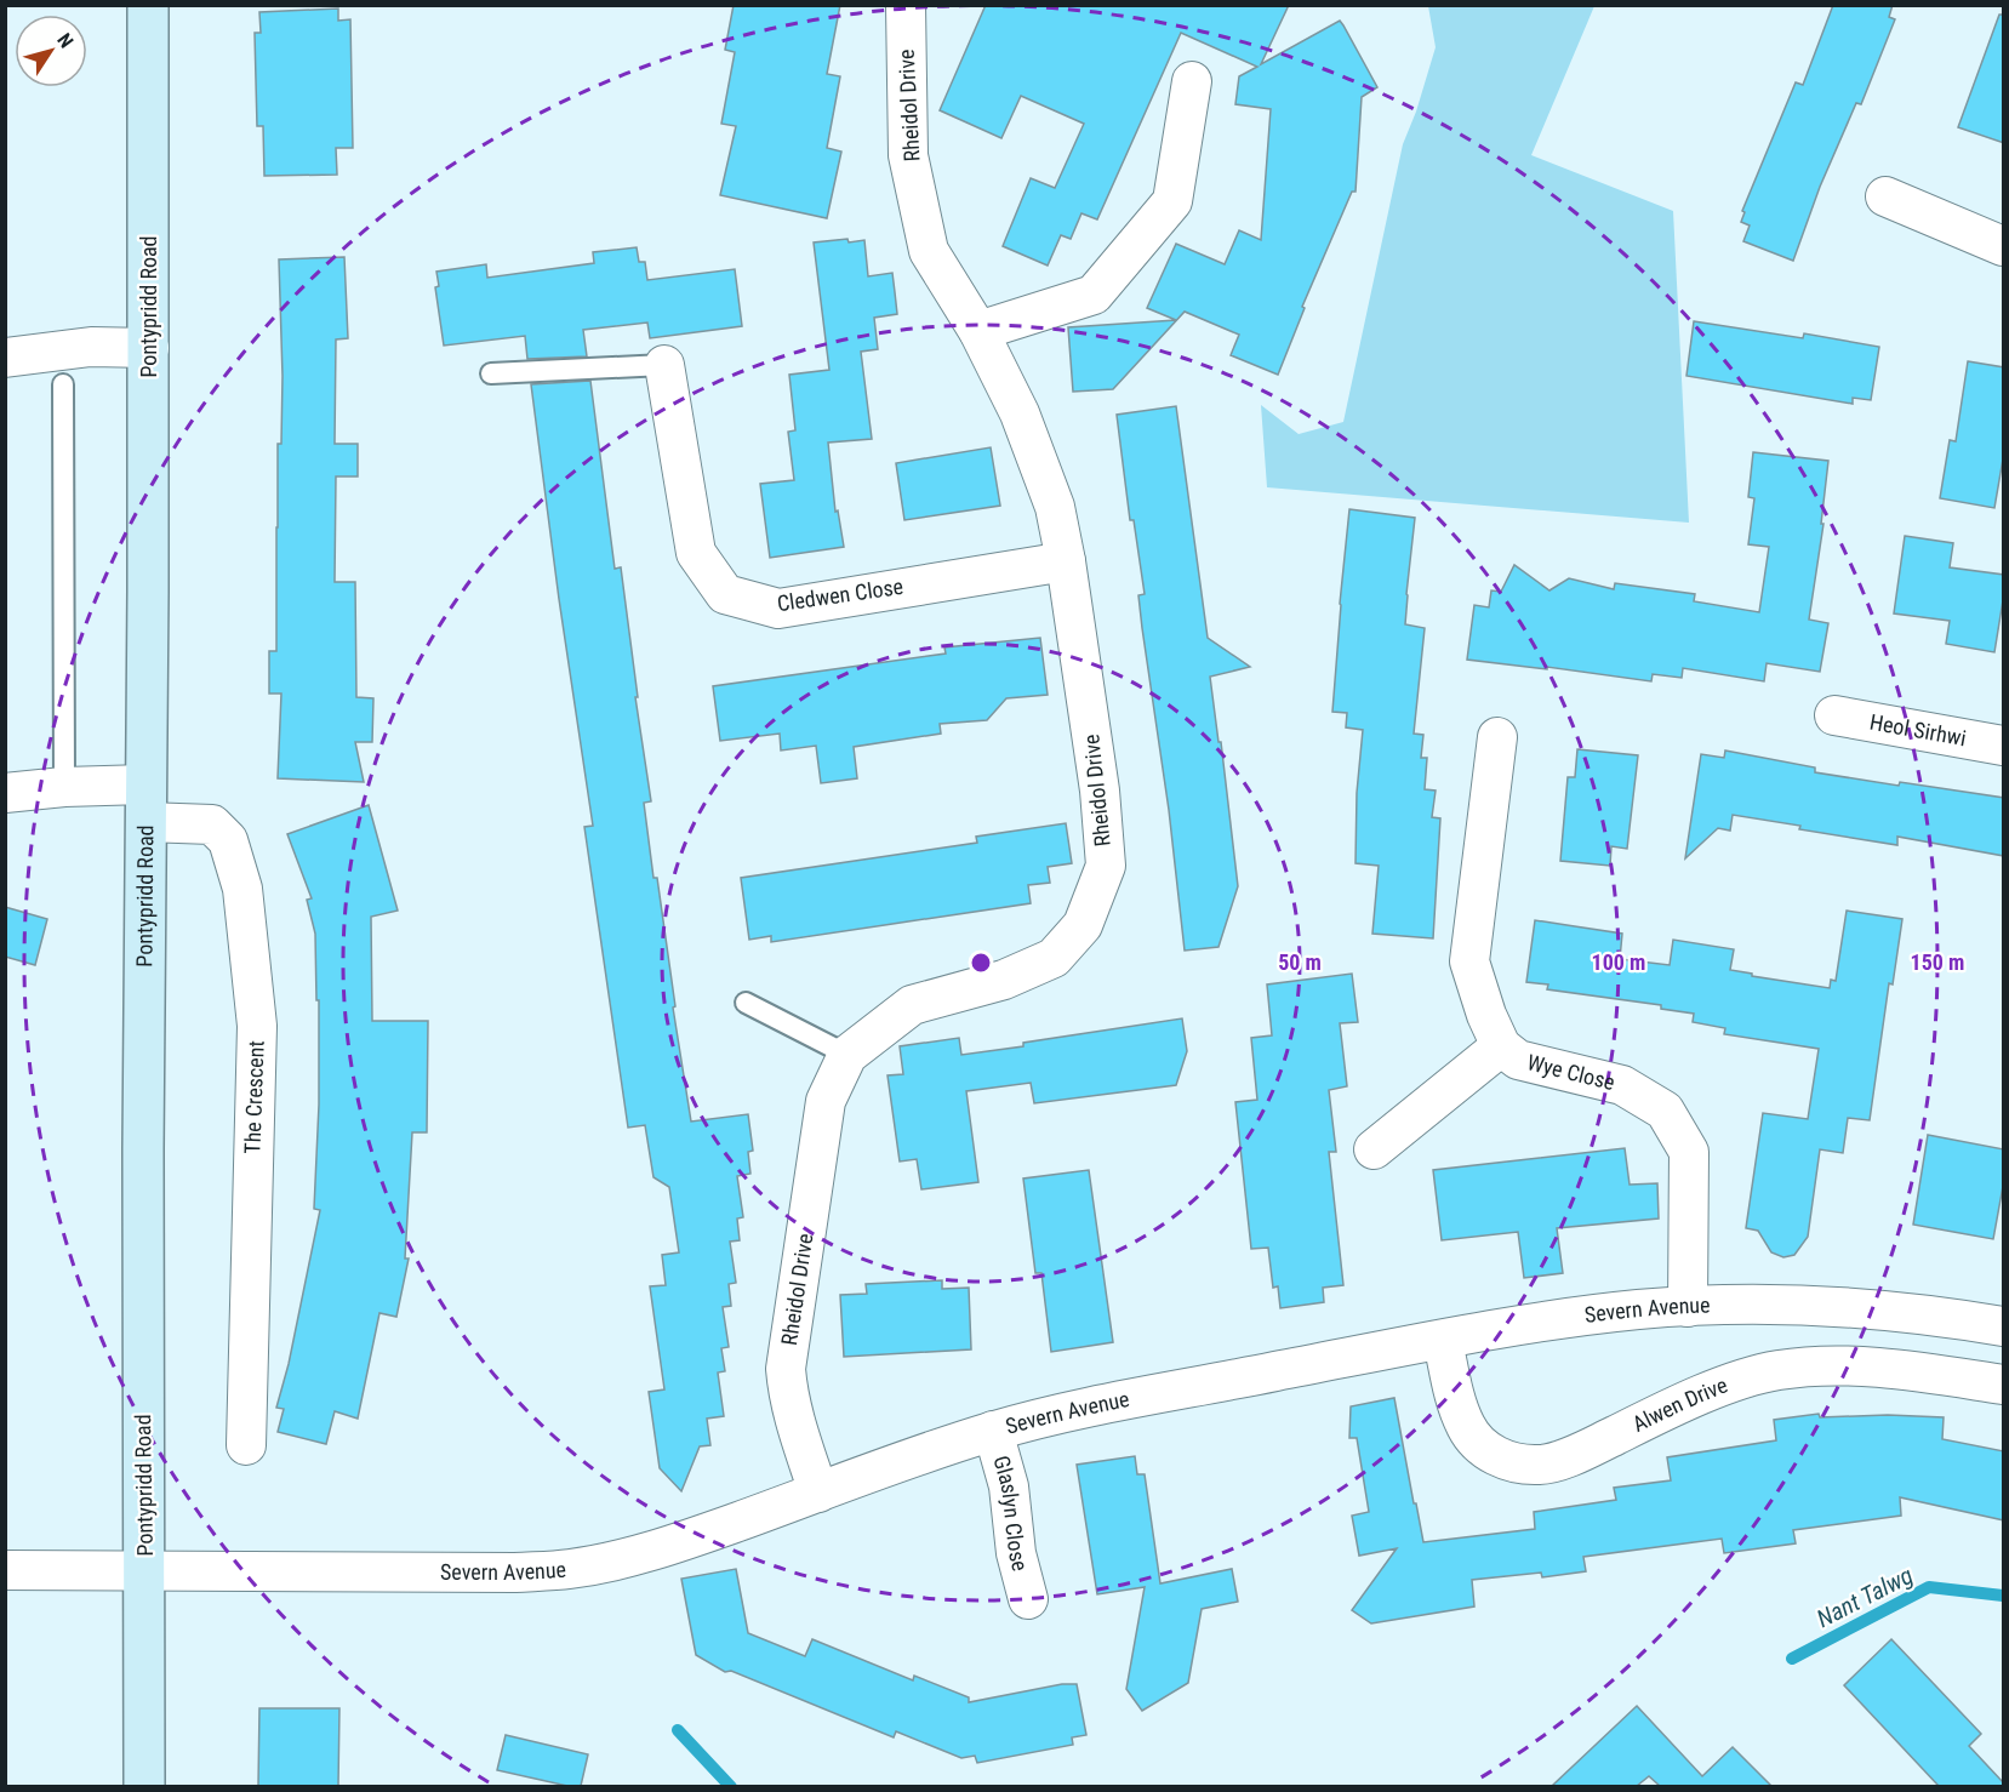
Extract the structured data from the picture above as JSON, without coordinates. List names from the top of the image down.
{
  "streets": {
    "main road": ["Pontypridd Road"],
    "street": [
      "Rheidol Drive",
      "Cledwen Close",
      "Heol Sirhwi",
      "Wye Close",
      "The Crescent",
      "Severn Avenue",
      "Alwen Drive",
      "Glaslyn Close"
    ]
  },
  "crossings": [
    ["Rheidol Drive", "Cledwen Close"],
    ["Rheidol Drive", "Severn Avenue"],
    ["Pontypridd Road", "The Crescent"],
    ["Pontypridd Road", "Severn Avenue"],
    ["Wye Close", "Severn Avenue"],
    ["Severn Avenue", "Alwen Drive"],
    ["Severn Avenue", "Glaslyn Close"]
  ],
  "water": ["Nant Talwg"],
  "north": "top right",
  "rings": ["50 m", "100 m", "150 m"]
}
